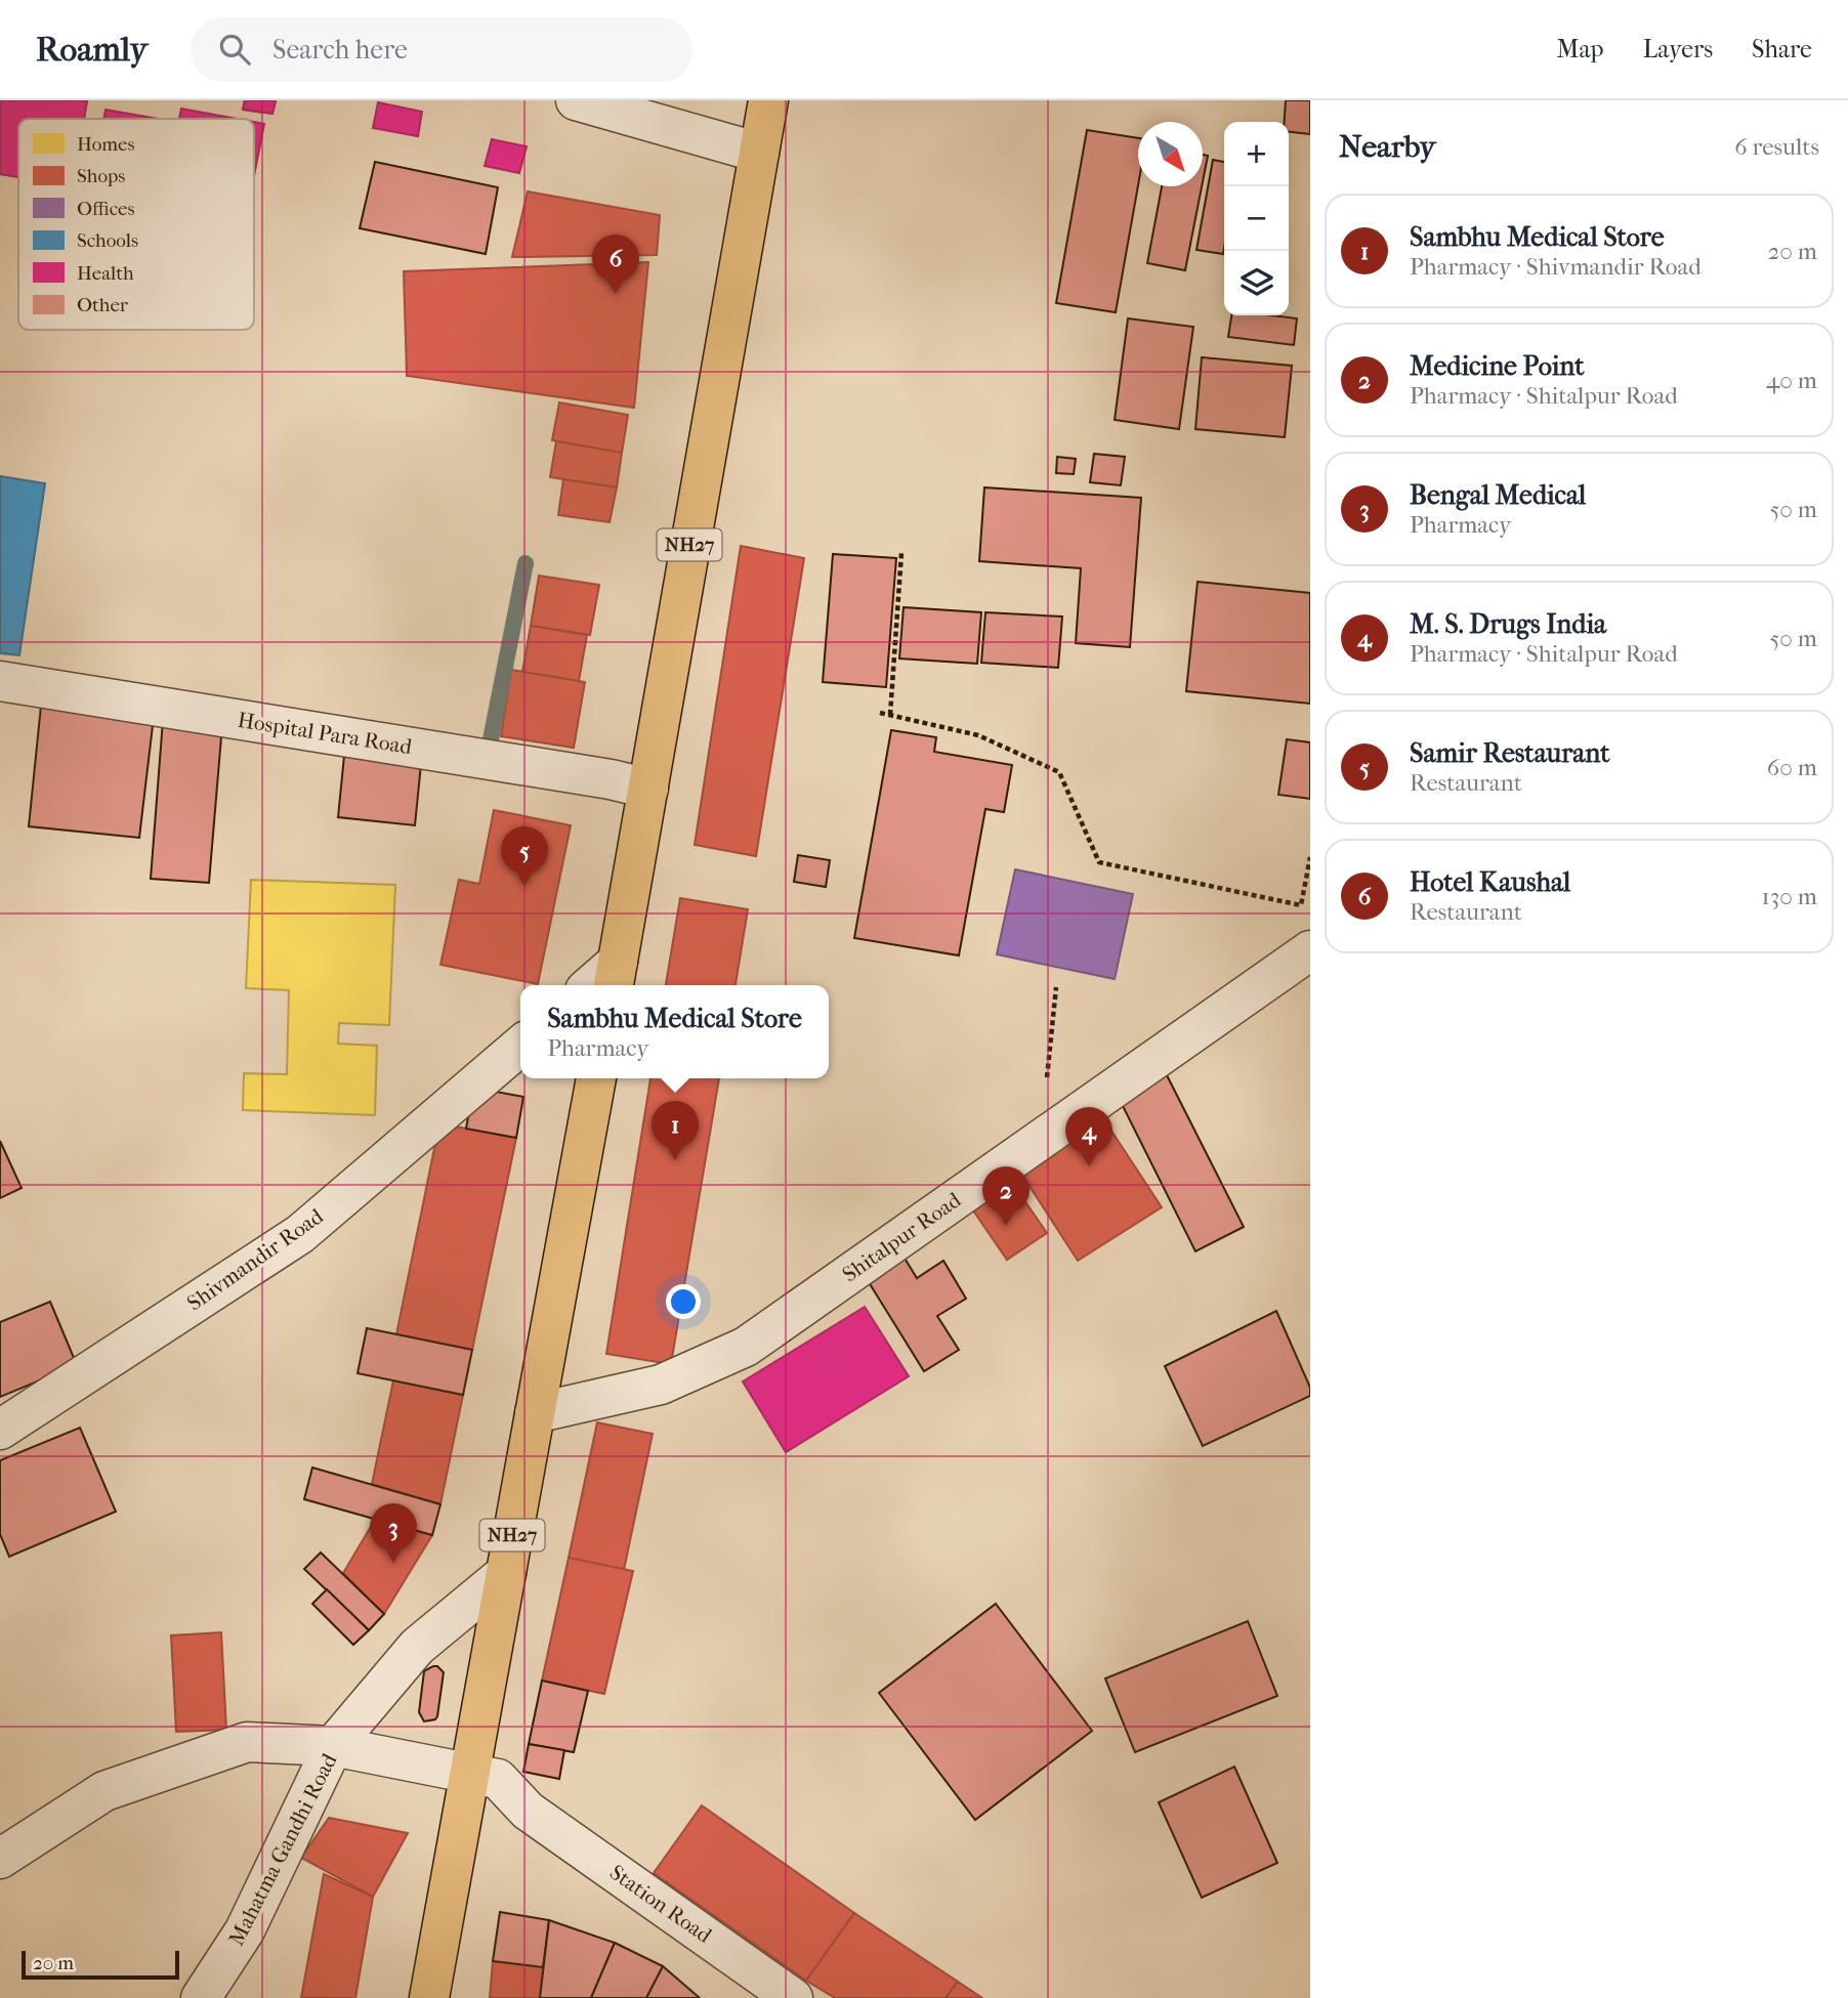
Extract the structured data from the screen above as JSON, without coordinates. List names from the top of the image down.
{
  "streets": {
    "main road": ["NH27"],
    "street": [
      "Hospital Para Road",
      "Shitalpur Road",
      "Shivmandir Road",
      "Mahatma Gandhi Road",
      "Station Road"
    ]
  },
  "crossings": [
    ["NH27", "Hospital Para Road"],
    ["NH27", "Shitalpur Road"],
    ["NH27", "Mahatma Gandhi Road"],
    ["NH27", "Station Road"],
    ["Mahatma Gandhi Road", "Station Road"]
  ],
  "legend": [
    "Homes",
    "Shops",
    "Offices",
    "Schools",
    "Health",
    "Other"
  ],
  "scale_bar": "20 m",
  "north": "bottom right",
  "page": {
    "header": "Roamly",
    "search": "Search here",
    "nav": ["Map", "Layers", "Share"],
    "heading": ["Nearby", "6 results"],
    "map_buttons": ["+", "−"],
    "list": [
      {
        "mark": "1",
        "name": "Sambhu Medical Store",
        "note": "Pharmacy · Shivmandir Road",
        "value": "20 m"
      },
      {
        "mark": "2",
        "name": "Medicine Point",
        "note": "Pharmacy · Shitalpur Road",
        "value": "40 m"
      },
      {
        "mark": "3",
        "name": "Bengal Medical",
        "note": "Pharmacy",
        "value": "50 m"
      },
      {
        "mark": "4",
        "name": "M. S. Drugs India",
        "note": "Pharmacy · Shitalpur Road",
        "value": "50 m"
      },
      {
        "mark": "5",
        "name": "Samir Restaurant",
        "note": "Restaurant",
        "value": "60 m"
      },
      {
        "mark": "6",
        "name": "Hotel Kaushal",
        "note": "Restaurant",
        "value": "130 m"
      }
    ],
    "pins": [
      "6",
      "5",
      "1",
      "4",
      "2",
      "3"
    ],
    "popup": ["Sambhu Medical Store", "Pharmacy"],
    "scale": "20 m"
  }
}
